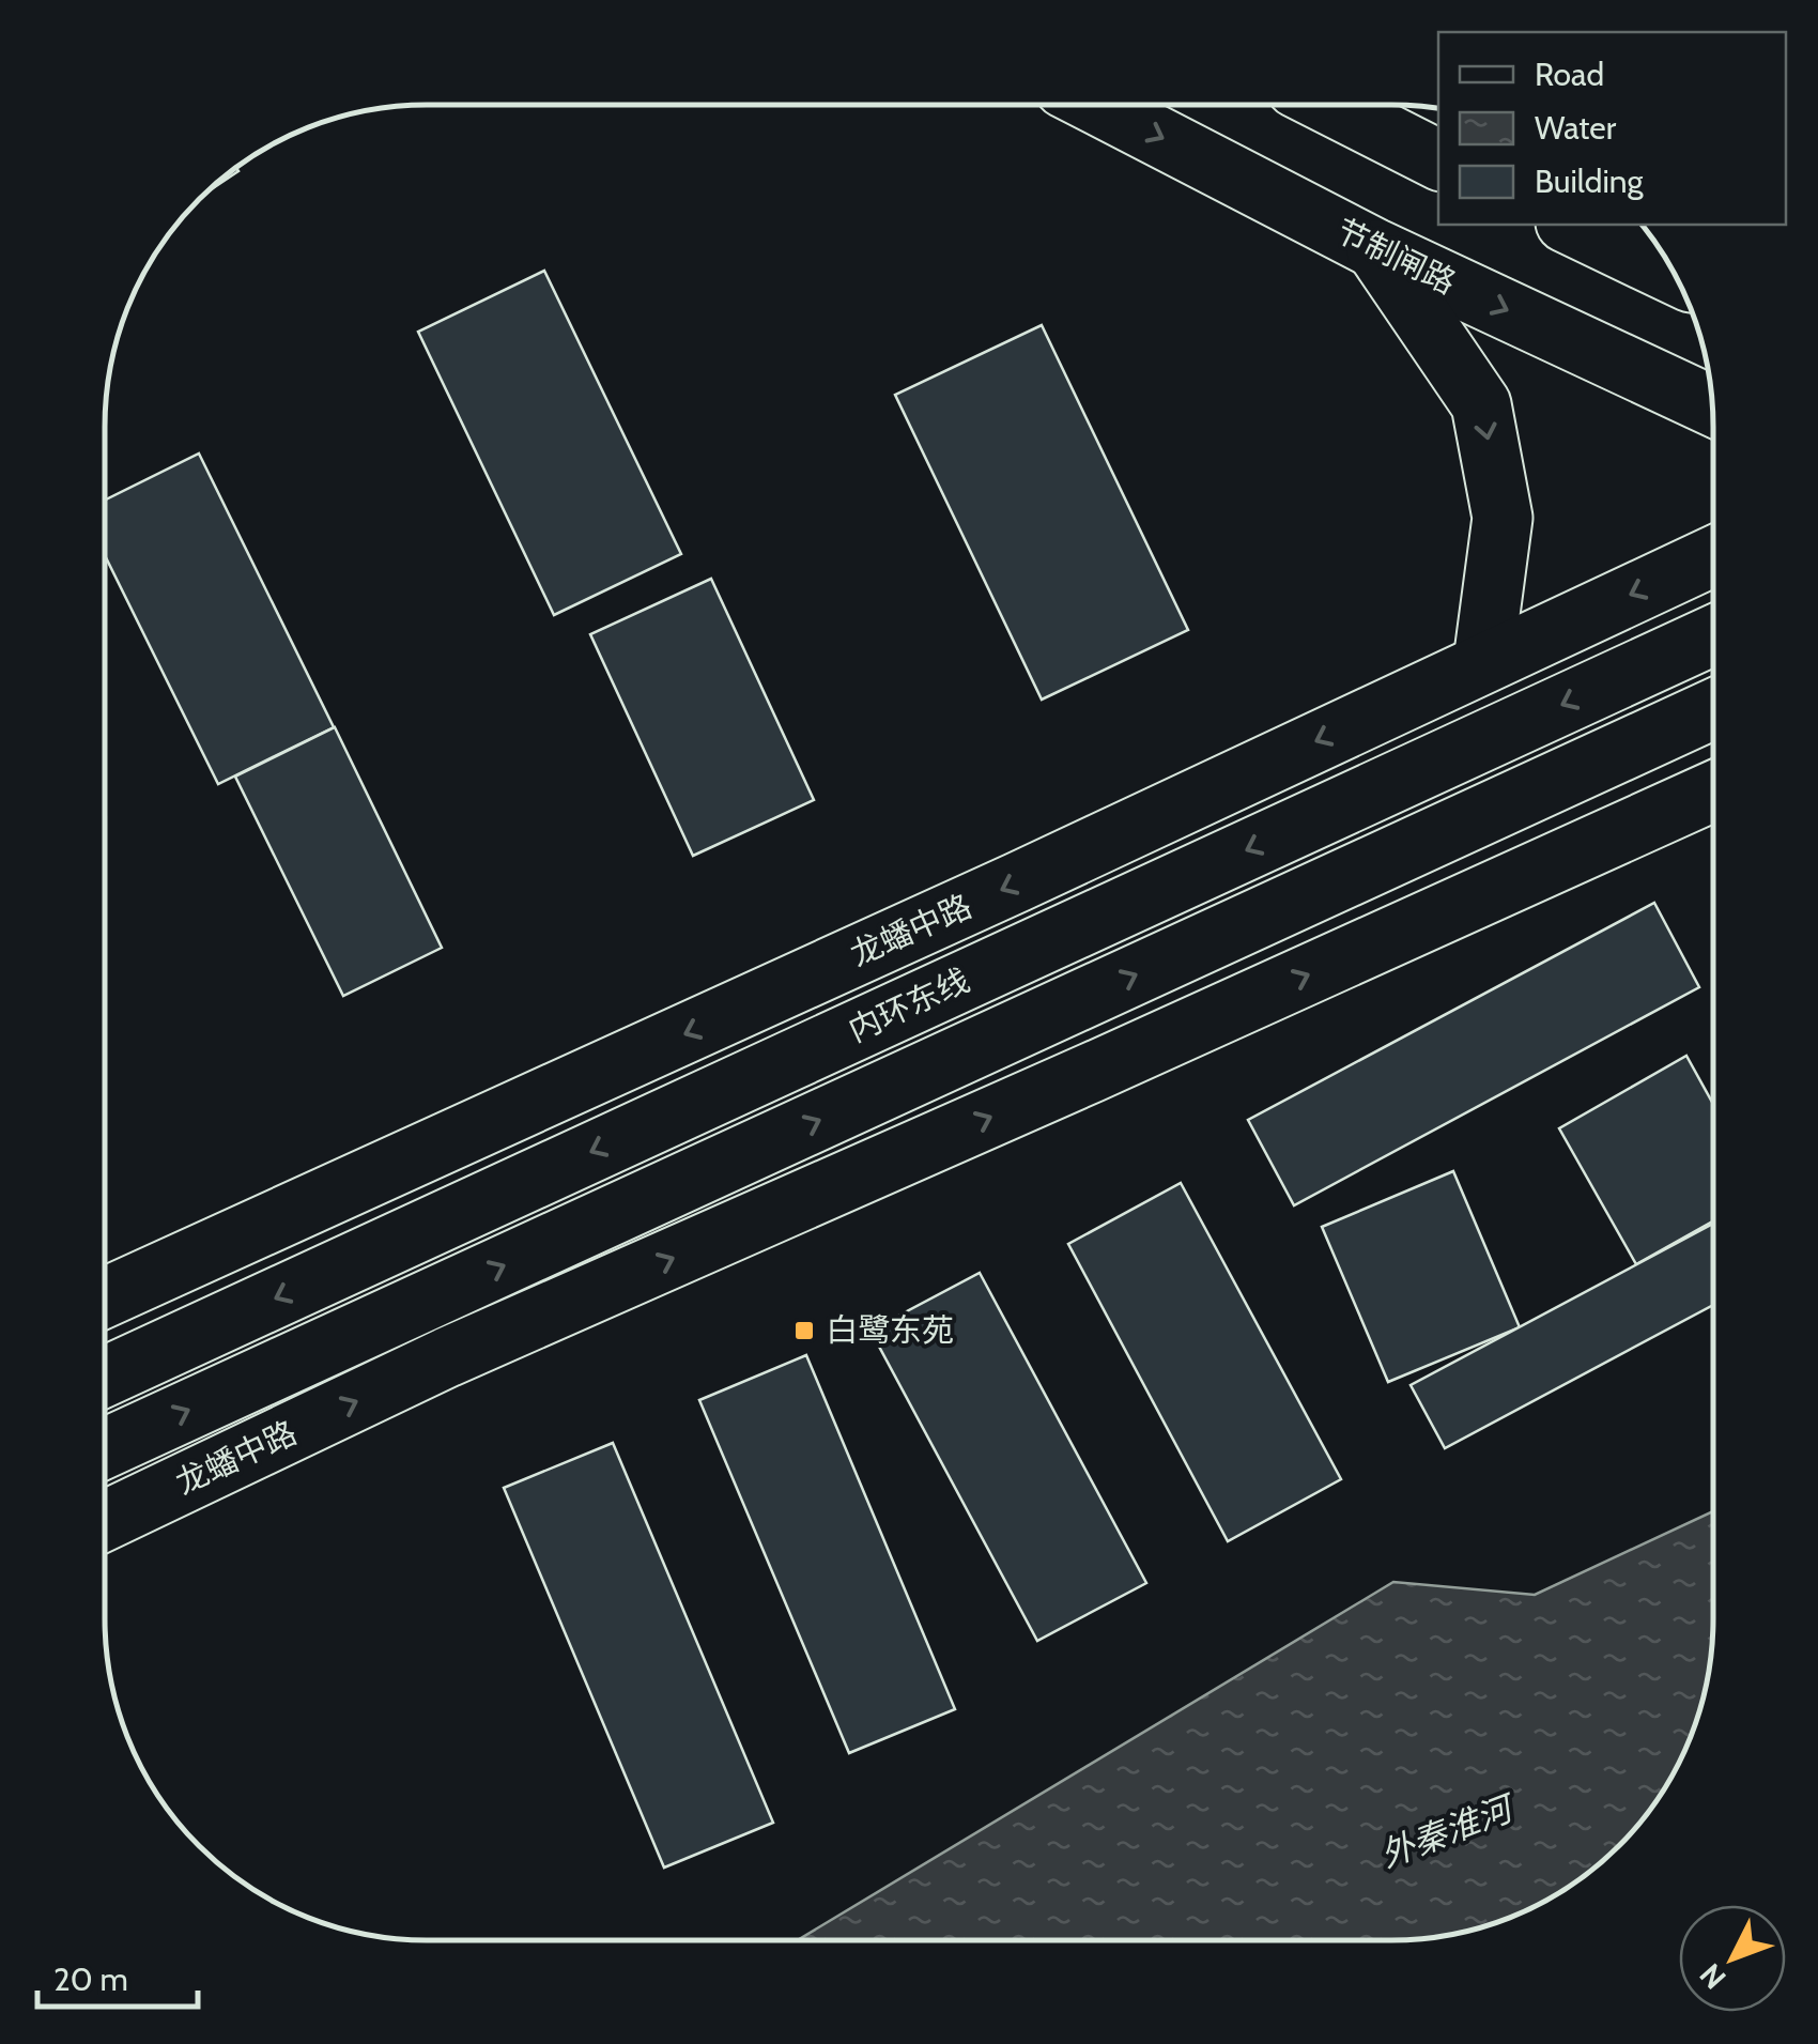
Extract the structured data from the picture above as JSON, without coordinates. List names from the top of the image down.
{
  "streets": {
    "main road": ["节制闸路", "龙蟠中路", "内环东线"]
  },
  "water": ["外秦淮河"],
  "places": {
    "transit": ["白鹭东苑"]
  },
  "legend": ["Road", "Water", "Building"],
  "scale_bar": "20 m",
  "north": "bottom left"
}
